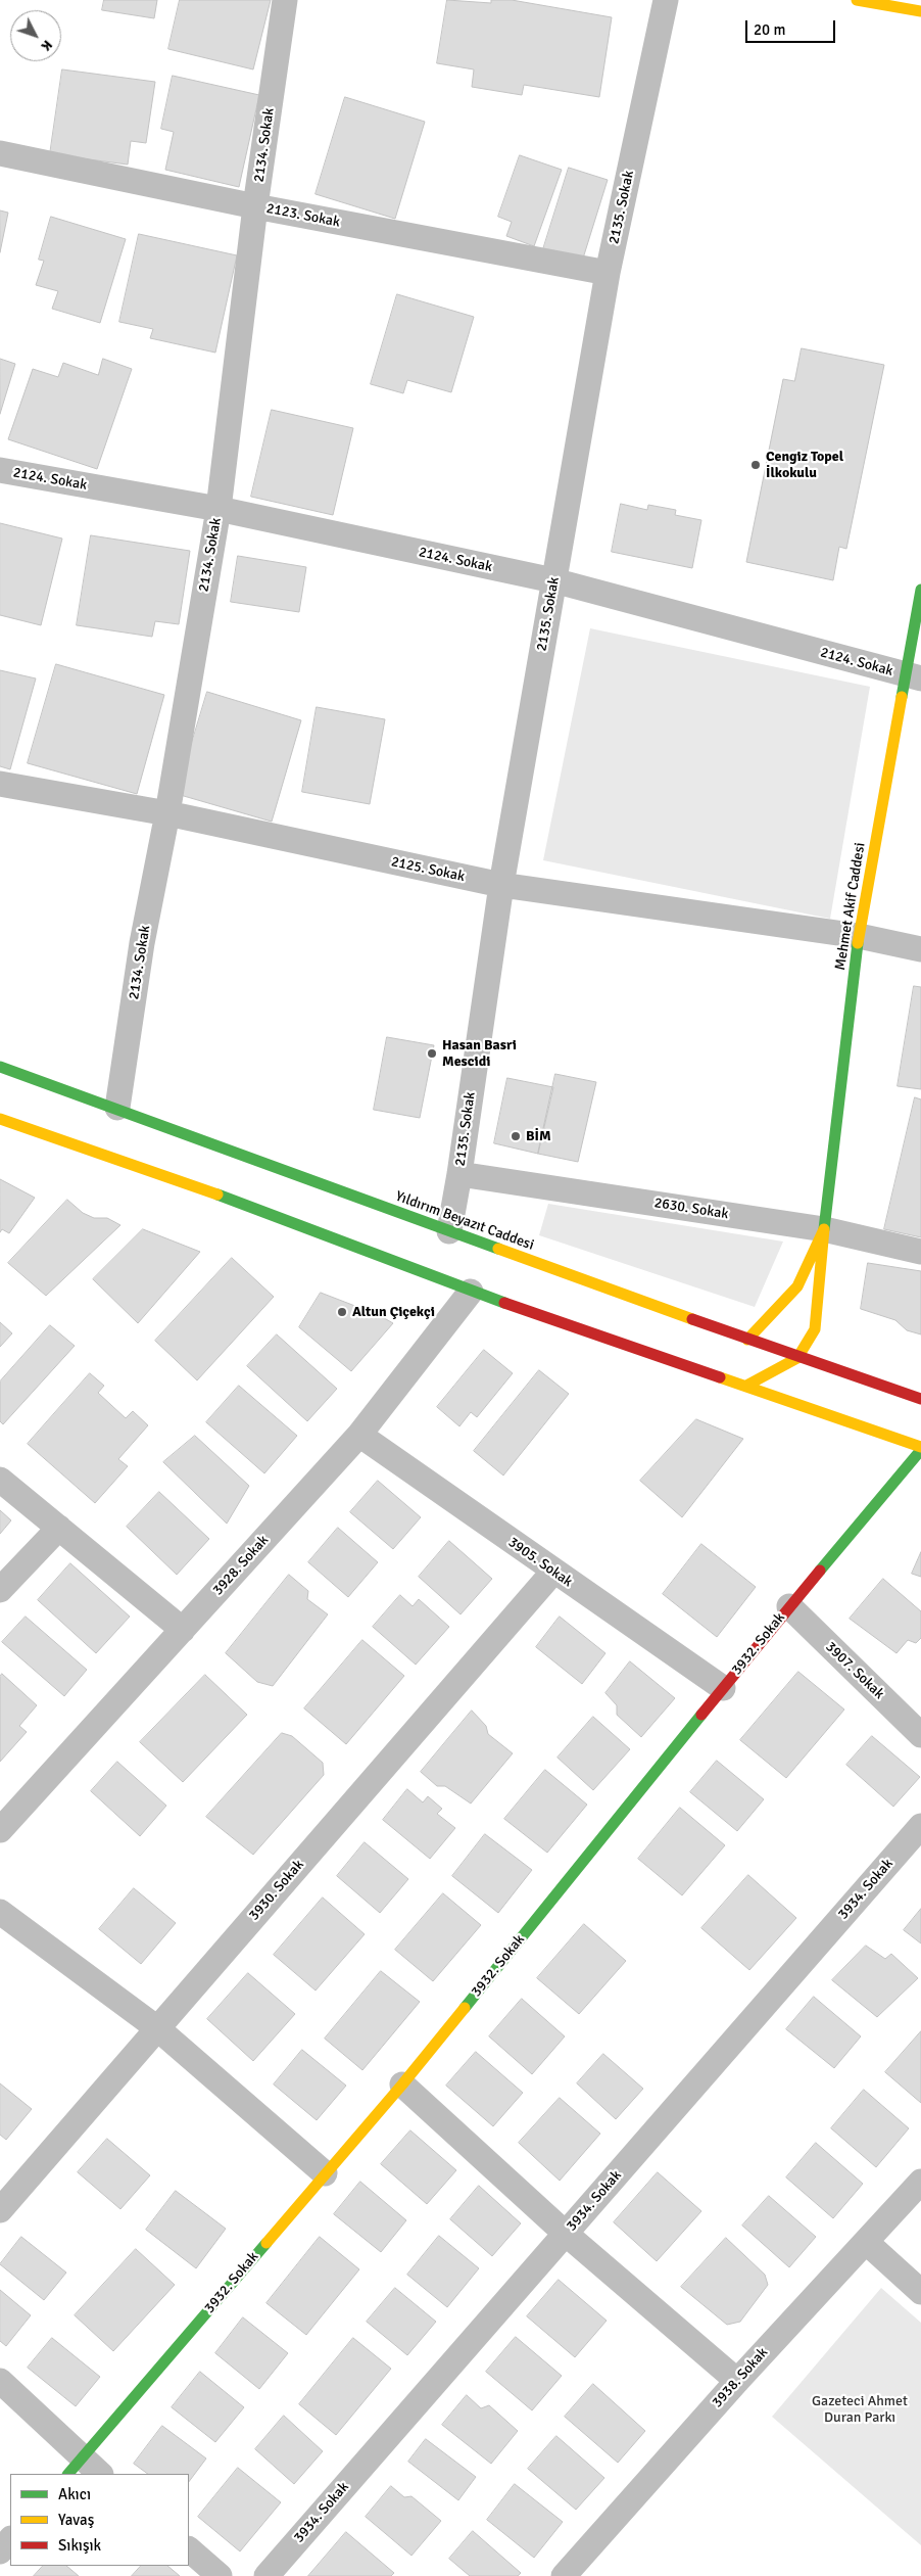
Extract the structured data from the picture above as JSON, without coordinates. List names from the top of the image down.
{
  "streets": {
    "street": [
      "2134. Sokak",
      "2135. Sokak",
      "2123. Sokak",
      "2124. Sokak",
      "2125. Sokak",
      "Mehmet Akif Caddesi",
      "2630. Sokak",
      "Yıldırım Beyazıt Caddesi",
      "3905. Sokak",
      "3928. Sokak",
      "3932. Sokak",
      "3907. Sokak",
      "3934. Sokak",
      "3930. Sokak",
      "3938. Sokak"
    ]
  },
  "crossings": [
    ["2134. Sokak", "2123. Sokak"],
    ["2134. Sokak", "2124. Sokak"],
    ["2134. Sokak", "2125. Sokak"],
    ["2134. Sokak", "Yıldırım Beyazıt Caddesi"],
    ["2135. Sokak", "2123. Sokak"],
    ["2135. Sokak", "2124. Sokak"],
    ["2135. Sokak", "2125. Sokak"],
    ["2135. Sokak", "2630. Sokak"],
    ["2135. Sokak", "Yıldırım Beyazıt Caddesi"],
    ["2124. Sokak", "Mehmet Akif Caddesi"],
    ["2125. Sokak", "Mehmet Akif Caddesi"],
    ["Mehmet Akif Caddesi", "2630. Sokak"],
    ["Mehmet Akif Caddesi", "Yıldırım Beyazıt Caddesi"],
    ["3905. Sokak", "3928. Sokak"],
    ["3905. Sokak", "3932. Sokak"],
    ["3905. Sokak", "3930. Sokak"],
    ["3932. Sokak", "3907. Sokak"]
  ],
  "parks": ["Gazeteci Ahmet Duran Parkı"],
  "places": [
    "Cengiz Topel İlkokulu",
    "Hasan Basri Mescidi",
    "BİM",
    "Altun Çiçekçi"
  ],
  "legend": ["Akıcı", "Yavaş", "Sıkışık"],
  "scale_bar": "20 m",
  "north": "bottom right"
}
